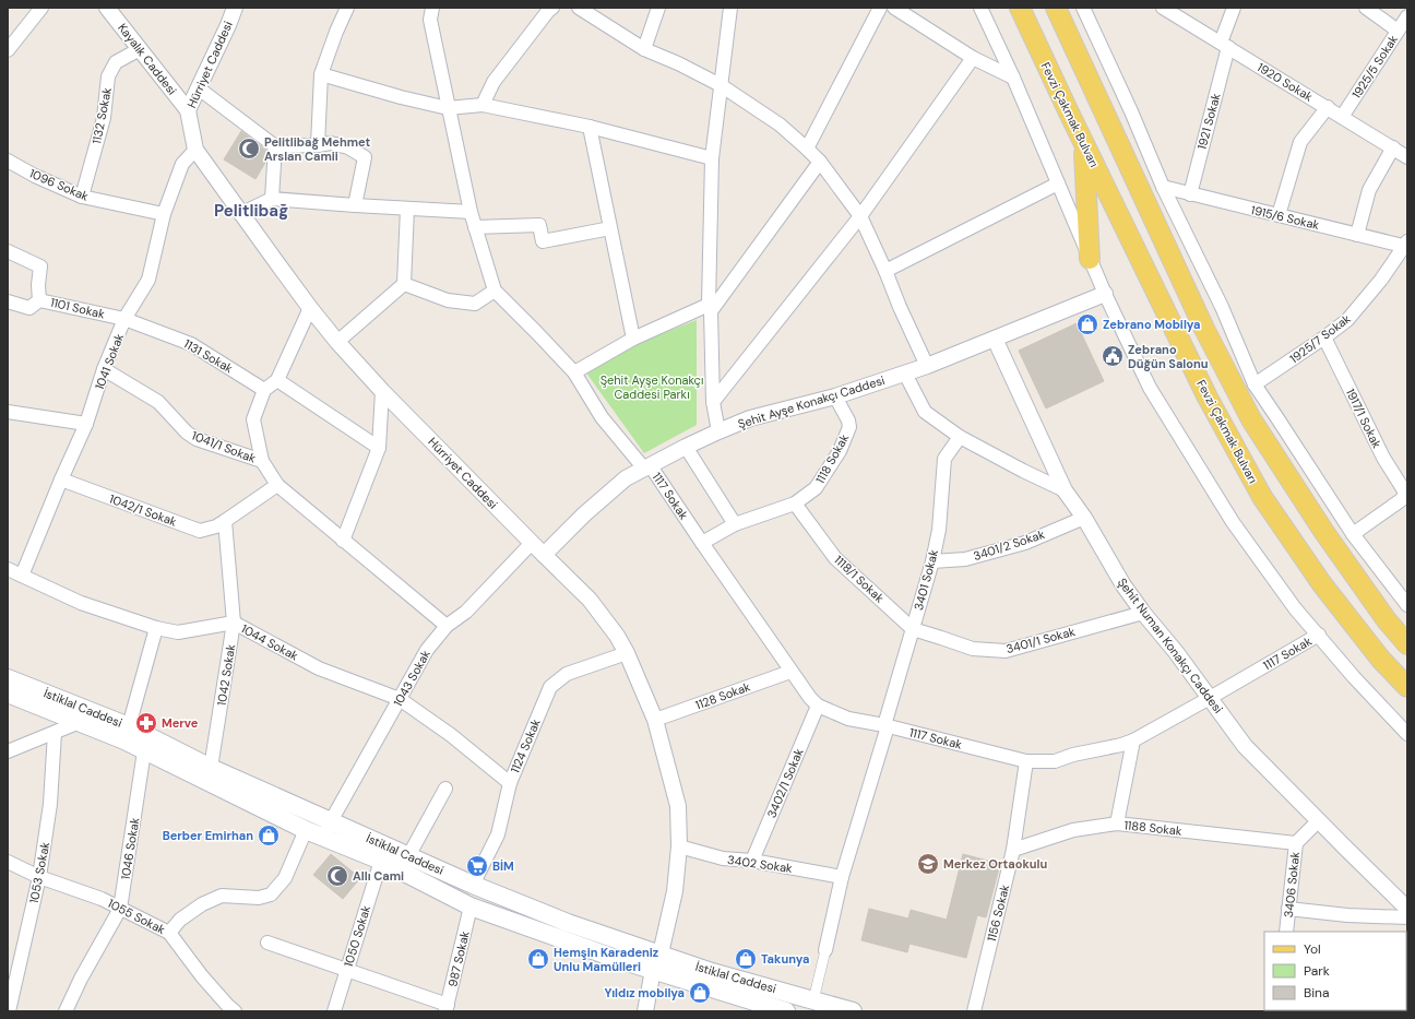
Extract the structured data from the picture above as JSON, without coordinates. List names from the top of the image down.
{
  "streets": {
    "main road": ["Fevzi Çakmak Bulvarı", "İstiklal Caddesi"],
    "street": [
      "Kayalık Caddesi",
      "Hürriyet Caddesi",
      "1925/5 Sokak",
      "1920 Sokak",
      "1132 Sokak",
      "1921 Sokak",
      "1096 Sokak",
      "1915/6 Sokak",
      "1101 Sokak",
      "1925/7 Sokak",
      "1131 Sokak",
      "1041 Sokak",
      "Şehit Ayşe Konakçı Caddesi",
      "1917/1 Sokak",
      "1041/1 Sokak",
      "1118 Sokak",
      "1117 Sokak",
      "1042/1 Sokak",
      "3401/2 Sokak",
      "1118/1 Sokak",
      "3401 Sokak",
      "3401/1 Sokak",
      "1044 Sokak",
      "Şehit Numan Konakçı Caddesi",
      "1042 Sokak",
      "1043 Sokak",
      "1128 Sokak",
      "1124 Sokak",
      "3402/1 Sokak",
      "1188 Sokak",
      "1046 Sokak",
      "3402 Sokak",
      "1053 Sokak",
      "3406 Sokak",
      "1156 Sokak",
      "1055 Sokak",
      "1050 Sokak",
      "987 Sokak"
    ]
  },
  "crossings": [
    ["Kayalık Caddesi", "Hürriyet Caddesi"],
    ["Kayalık Caddesi", "1132 Sokak"],
    ["Hürriyet Caddesi", "1041 Sokak"],
    ["Hürriyet Caddesi", "Şehit Ayşe Konakçı Caddesi"],
    ["Hürriyet Caddesi", "1043 Sokak"],
    ["Hürriyet Caddesi", "1128 Sokak"],
    ["Hürriyet Caddesi", "İstiklal Caddesi"],
    ["Hürriyet Caddesi", "1124 Sokak"],
    ["Hürriyet Caddesi", "3402 Sokak"],
    ["1925/5 Sokak", "1920 Sokak"],
    ["1920 Sokak", "1921 Sokak"],
    ["1132 Sokak", "1096 Sokak"],
    ["1921 Sokak", "1915/6 Sokak"],
    ["1096 Sokak", "1041 Sokak"],
    ["1915/6 Sokak", "1925/7 Sokak"],
    ["1101 Sokak", "1131 Sokak"],
    ["1101 Sokak", "1041 Sokak"],
    ["1925/7 Sokak", "1917/1 Sokak"],
    ["1131 Sokak", "1041 Sokak"],
    ["1041 Sokak", "1041/1 Sokak"],
    ["1041 Sokak", "1042/1 Sokak"],
    ["1041 Sokak", "1044 Sokak"],
    ["Şehit Ayşe Konakçı Caddesi", "1118 Sokak"],
    ["Şehit Ayşe Konakçı Caddesi", "1117 Sokak"],
    ["Şehit Ayşe Konakçı Caddesi", "Şehit Numan Konakçı Caddesi"],
    ["1118 Sokak", "1117 Sokak"],
    ["1118 Sokak", "1118/1 Sokak"],
    ["1117 Sokak", "3401 Sokak"],
    ["1117 Sokak", "Şehit Numan Konakçı Caddesi"],
    ["1117 Sokak", "1128 Sokak"],
    ["1117 Sokak", "3402/1 Sokak"],
    ["1117 Sokak", "1156 Sokak"],
    ["1042/1 Sokak", "1042 Sokak"],
    ["3401/2 Sokak", "3401 Sokak"],
    ["3401/2 Sokak", "Şehit Numan Konakçı Caddesi"],
    ["1118/1 Sokak", "3401 Sokak"],
    ["1118/1 Sokak", "3401/1 Sokak"],
    ["3401 Sokak", "3401/1 Sokak"],
    ["3401 Sokak", "3402 Sokak"],
    ["3401/1 Sokak", "Şehit Numan Konakçı Caddesi"],
    ["1044 Sokak", "1042 Sokak"],
    ["1044 Sokak", "1043 Sokak"],
    ["1044 Sokak", "1124 Sokak"],
    ["Şehit Numan Konakçı Caddesi", "3406 Sokak"],
    ["1042 Sokak", "İstiklal Caddesi"],
    ["1043 Sokak", "İstiklal Caddesi"],
    ["İstiklal Caddesi", "1124 Sokak"],
    ["İstiklal Caddesi", "1046 Sokak"],
    ["İstiklal Caddesi", "1050 Sokak"],
    ["İstiklal Caddesi", "987 Sokak"],
    ["3402/1 Sokak", "3402 Sokak"],
    ["1188 Sokak", "3406 Sokak"],
    ["1188 Sokak", "1156 Sokak"],
    ["1046 Sokak", "1055 Sokak"],
    ["1053 Sokak", "1055 Sokak"]
  ],
  "districts": ["Pelitlibağ"],
  "parks": ["Şehit Ayşe Konakçı Caddesi Parkı"],
  "places": {
    "mosque": ["Pelitlibağ Mehmet Arslan Camii", "Allı Cami"],
    "shop": [
      "Zebrano Mobilya",
      "Berber Emirhan",
      "Hemşin Karadeniz Unlu Mamülleri",
      "Takunya",
      "Yıldız mobilya"
    ],
    "public building": ["Zebrano Düğün Salonu"],
    "pharmacy": ["Merve"],
    "school or university": ["Merkez Ortaokulu"],
    "supermarket": ["BİM"]
  },
  "legend": ["Yol", "Park", "Bina"]
}
